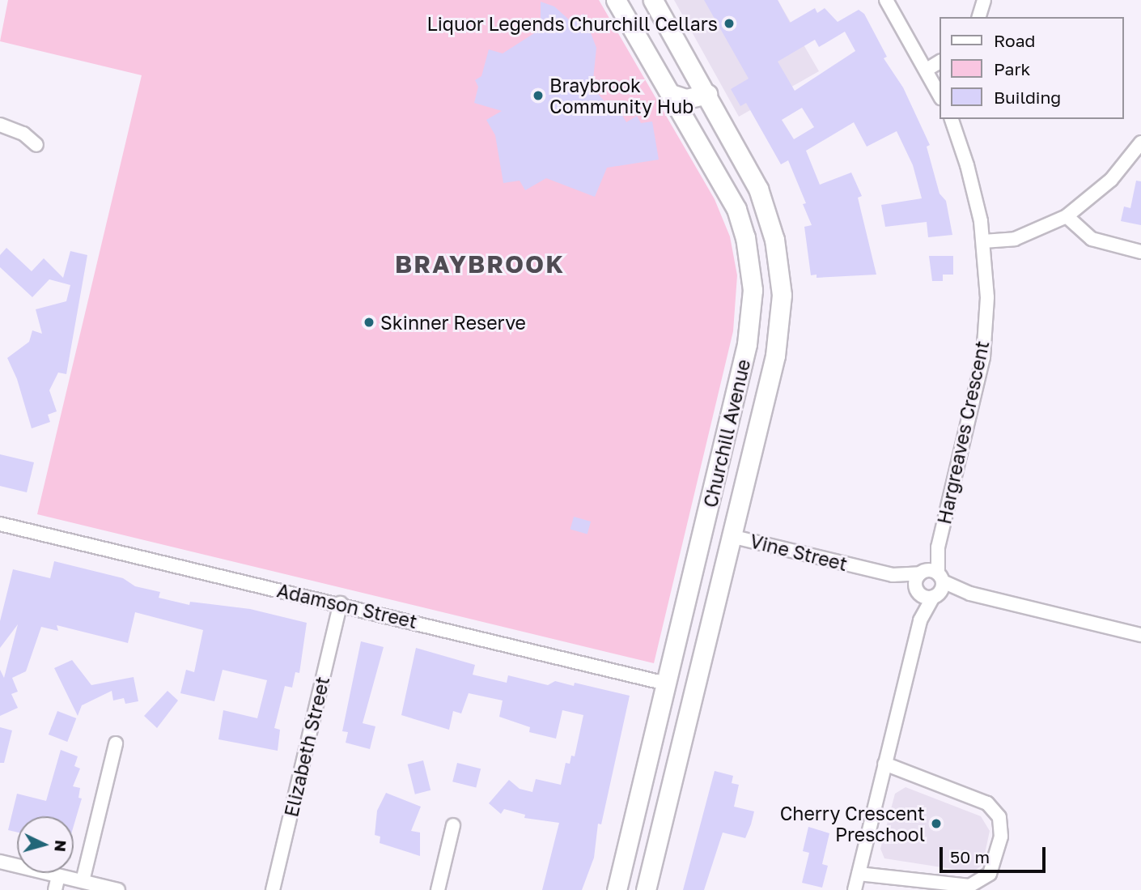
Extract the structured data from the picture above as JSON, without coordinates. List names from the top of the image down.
{
  "streets": {
    "main road": ["Churchill Avenue", "Vine Street", "Adamson Street"],
    "street": ["Hargreaves Crescent", "Elizabeth Street"]
  },
  "crossings": [
    ["Hargreaves Crescent", "Vine Street"],
    ["Churchill Avenue", "Vine Street"],
    ["Churchill Avenue", "Adamson Street"],
    ["Adamson Street", "Elizabeth Street"]
  ],
  "districts": ["BRAYBROOK"],
  "places": [
    "Liquor Legends Churchill Cellars",
    "Braybrook Community Hub",
    "Skinner Reserve",
    "Cherry Crescent Preschool"
  ],
  "legend": ["Road", "Park", "Building"],
  "scale_bar": "50 m",
  "north": "right"
}
